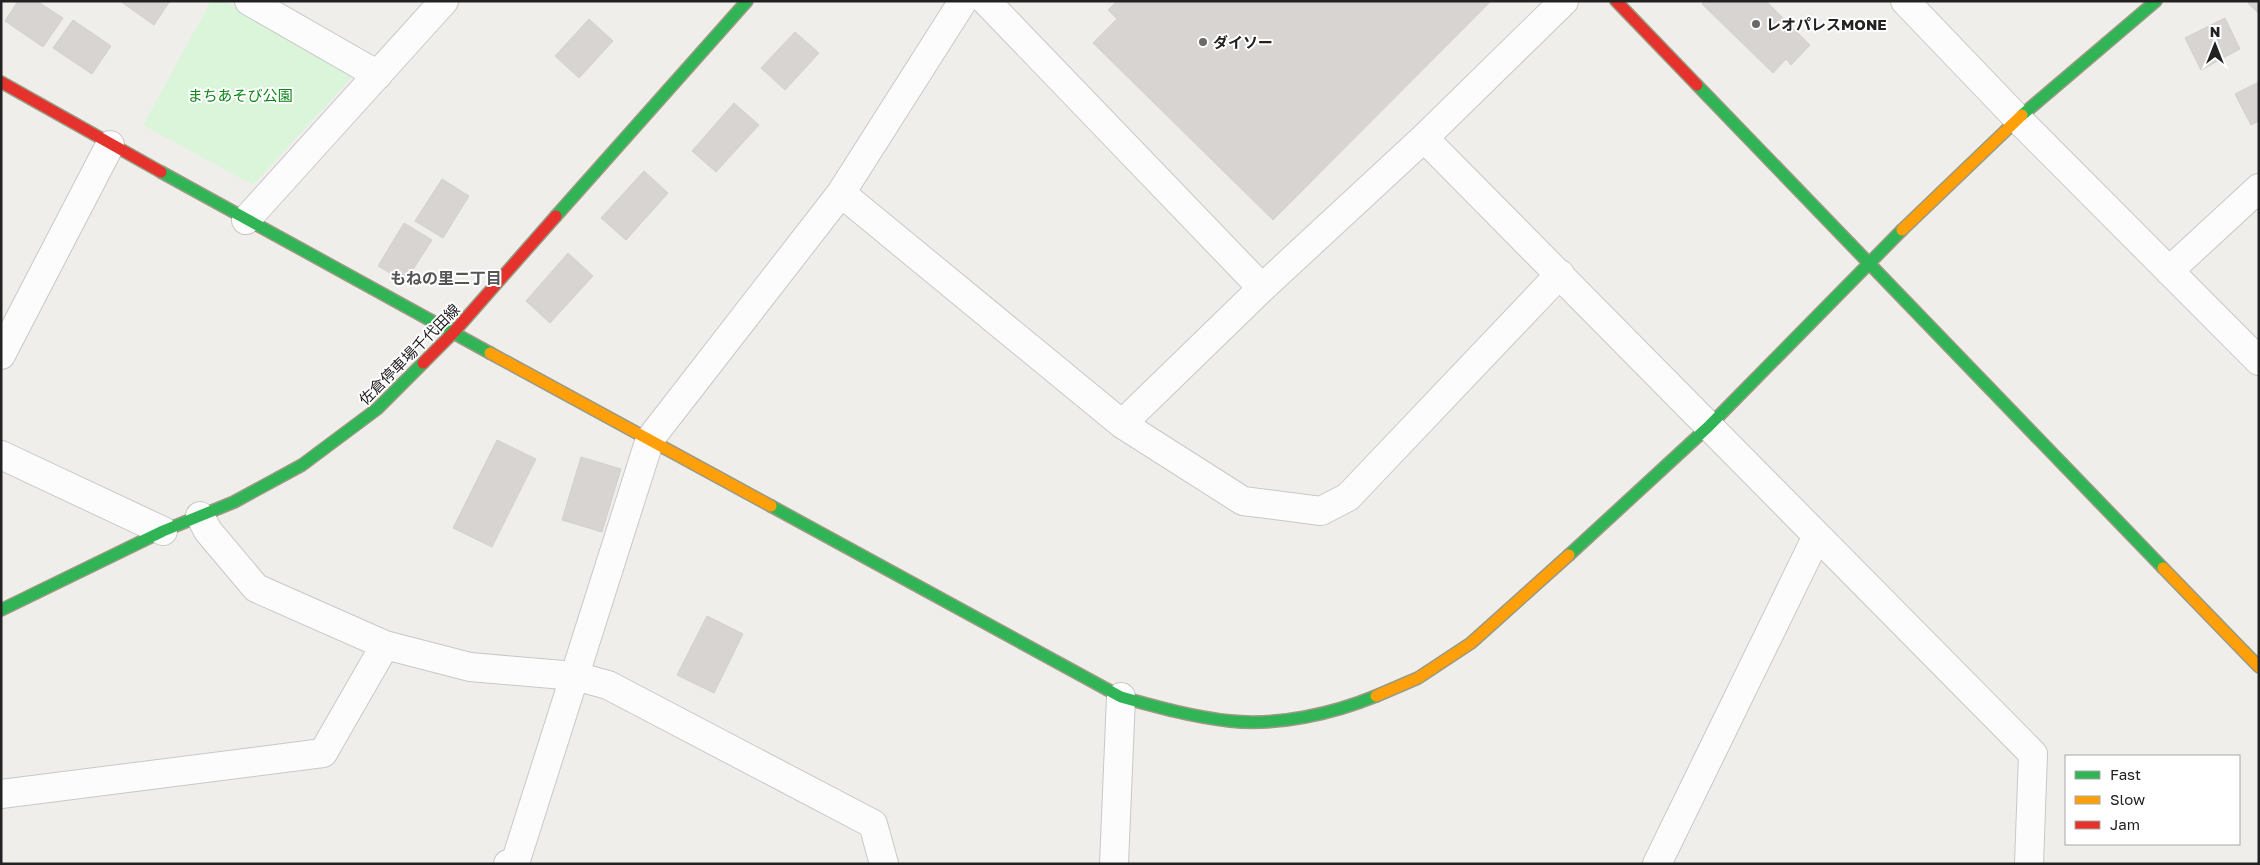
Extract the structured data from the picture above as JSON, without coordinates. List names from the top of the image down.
{
  "streets": {
    "street": ["佐倉停車場千代田線"]
  },
  "districts": ["もねの里二丁目"],
  "parks": ["まちあそび公園"],
  "places": ["レオパレスMONE", "ダイソー"],
  "legend": ["Fast", "Slow", "Jam"],
  "north": "top"
}
